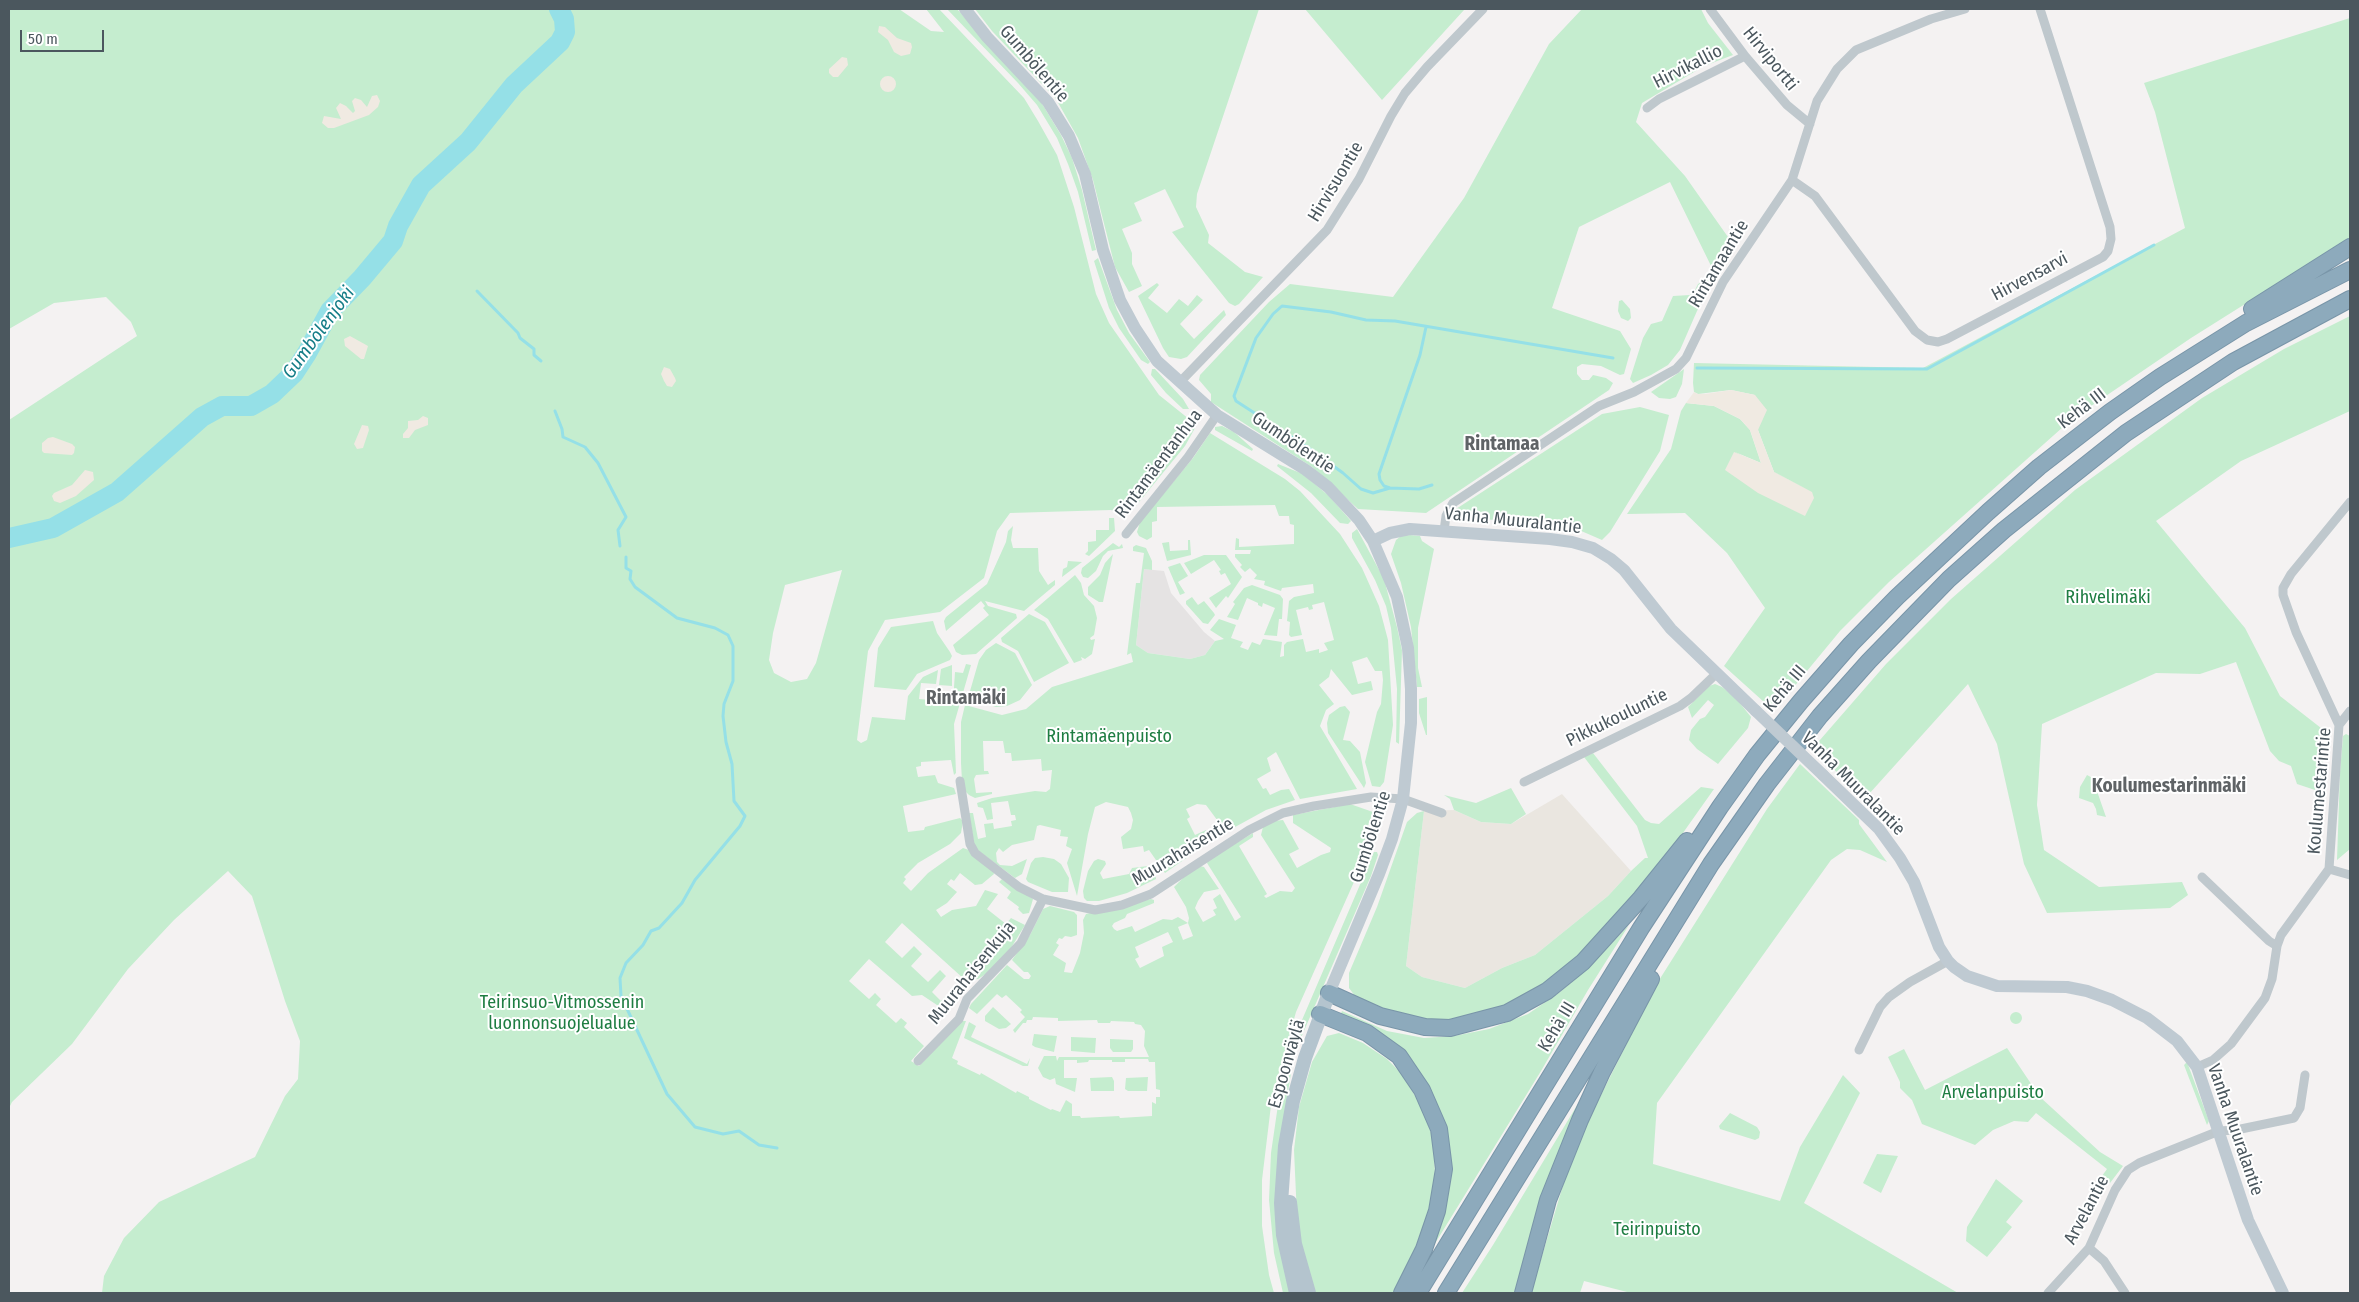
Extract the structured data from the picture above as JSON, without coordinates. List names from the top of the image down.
{
  "streets": {
    "highway": ["Kehä III"],
    "main road": ["Espoonväylä"],
    "street": [
      "Hirviportti",
      "Gumbölentie",
      "Hirvikallio",
      "Hirvisuontie",
      "Rintamaantie",
      "Hirvensarvi",
      "Rintamäentanhua",
      "Vanha Muuralantie",
      "Pikkukouluntie",
      "Koulumestarintie",
      "Muurahaisentie",
      "Muurahaisenkuja",
      "Arvelantie"
    ]
  },
  "crossings": [
    ["Hirviportti", "Hirvikallio"],
    ["Hirviportti", "Rintamaantie"],
    ["Gumbölentie", "Hirvisuontie"],
    ["Gumbölentie", "Rintamäentanhua"],
    ["Gumbölentie", "Vanha Muuralantie"],
    ["Gumbölentie", "Muurahaisentie"],
    ["Gumbölentie", "Espoonväylä"],
    ["Rintamaantie", "Hirvensarvi"],
    ["Rintamaantie", "Vanha Muuralantie"],
    ["Vanha Muuralantie", "Pikkukouluntie"],
    ["Vanha Muuralantie", "Koulumestarintie"],
    ["Vanha Muuralantie", "Arvelantie"],
    ["Muurahaisentie", "Muurahaisenkuja"]
  ],
  "districts": ["Rintamaa", "Rintamäki", "Koulumestarinmäki"],
  "water": ["Gumbölenjoki"],
  "parks": [
    "Rihvelimäki",
    "Rintamäenpuisto",
    "Teirinsuo-Vitmossenin luonnonsuojelualue",
    "Arvelanpuisto",
    "Teirinpuisto"
  ],
  "scale_bar": "50 m"
}
